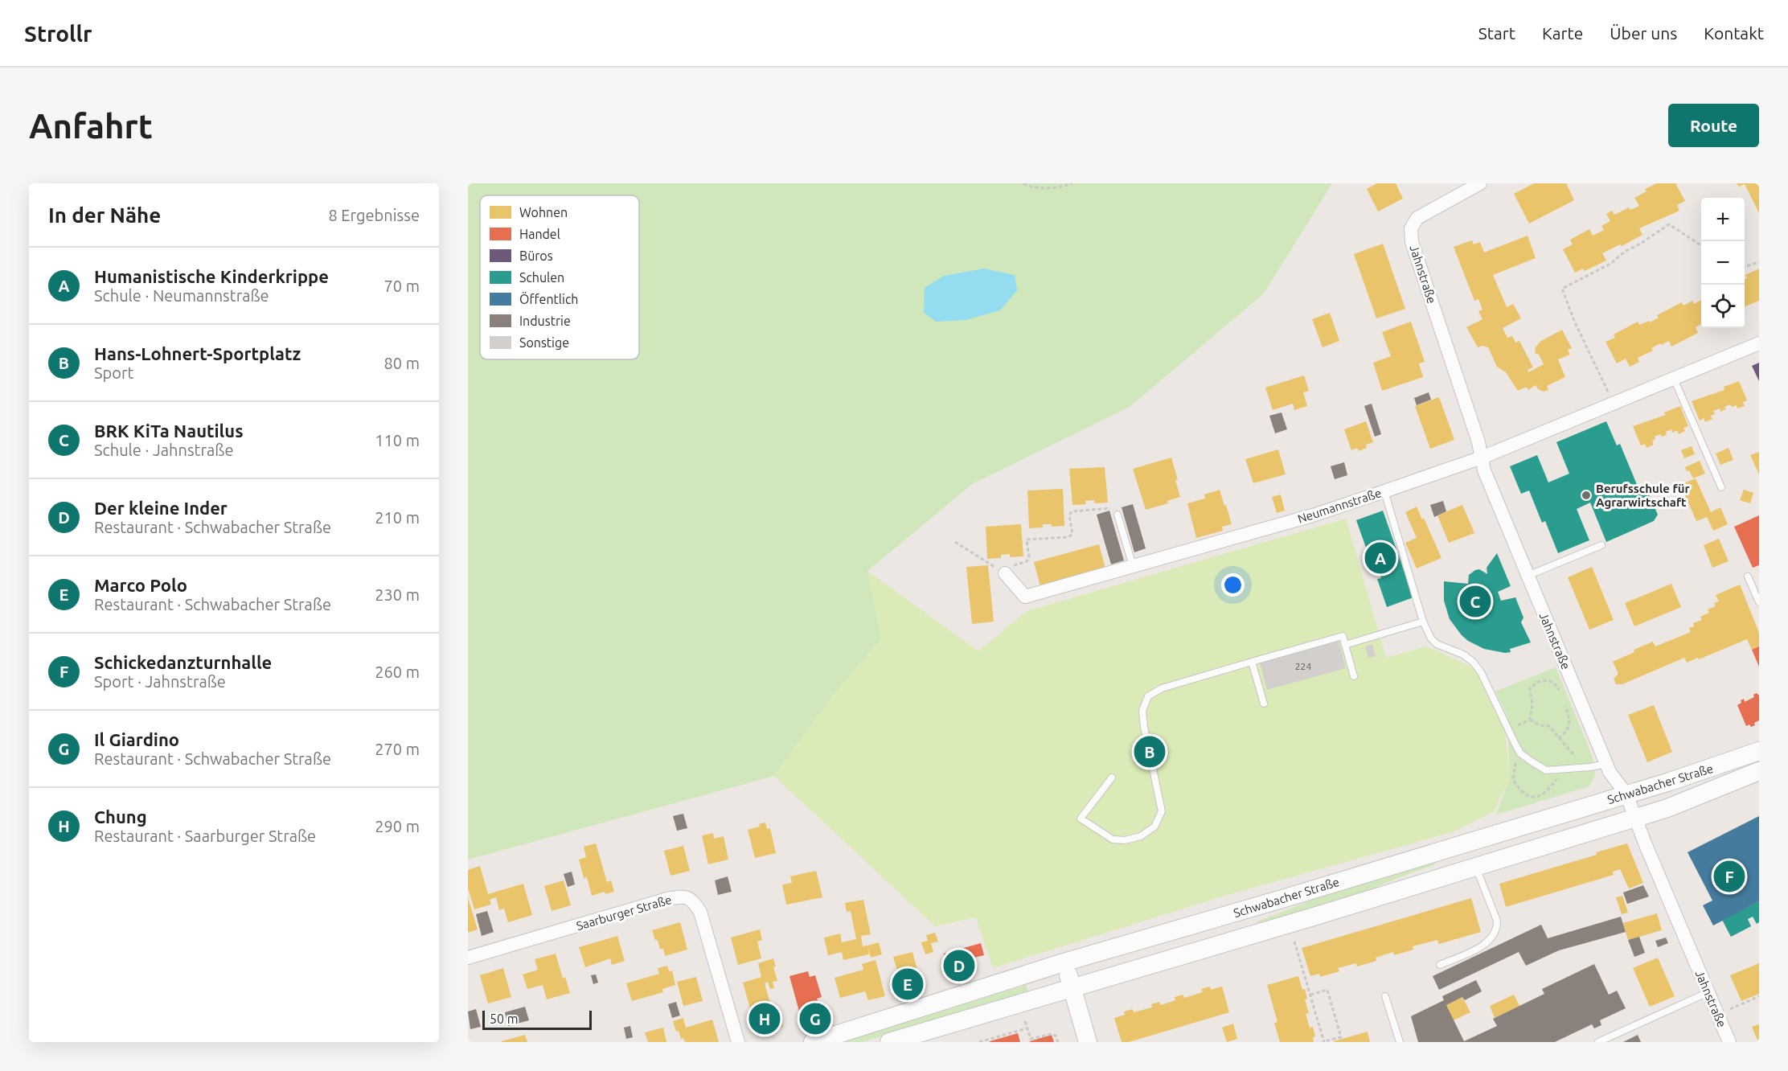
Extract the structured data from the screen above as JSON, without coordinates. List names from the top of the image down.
{
  "streets": {
    "main road": ["Schwabacher Straße"],
    "street": ["Jahnstraße", "Neumannstraße", "Saarburger Straße"]
  },
  "crossings": [
    ["Jahnstraße", "Neumannstraße"],
    ["Jahnstraße", "Schwabacher Straße"]
  ],
  "places": ["Berufsschule für Agrarwirtschaft"],
  "house_numbers": ["224"],
  "legend": [
    "Wohnen",
    "Handel",
    "Büros",
    "Schulen",
    "Öffentlich",
    "Industrie",
    "Sonstige"
  ],
  "scale_bar": "50 m",
  "page": {
    "header": "Strollr",
    "nav": [
      "Start",
      "Karte",
      "Über uns",
      "Kontakt"
    ],
    "buttons": "Route",
    "title": "Anfahrt",
    "heading": ["In der Nähe", "8 Ergebnisse"],
    "map_buttons": ["+", "−"],
    "list": [
      {
        "mark": "A",
        "name": "Humanistische Kinderkrippe",
        "note": "Schule · Neumannstraße",
        "value": "70 m"
      },
      {
        "mark": "B",
        "name": "Hans-Lohnert-Sportplatz",
        "note": "Sport",
        "value": "80 m"
      },
      {
        "mark": "C",
        "name": "BRK KiTa Nautilus",
        "note": "Schule · Jahnstraße",
        "value": "110 m"
      },
      {
        "mark": "D",
        "name": "Der kleine Inder",
        "note": "Restaurant · Schwabacher Straße",
        "value": "210 m"
      },
      {
        "mark": "E",
        "name": "Marco Polo",
        "note": "Restaurant · Schwabacher Straße",
        "value": "230 m"
      },
      {
        "mark": "F",
        "name": "Schickedanzturnhalle",
        "note": "Sport · Jahnstraße",
        "value": "260 m"
      },
      {
        "mark": "G",
        "name": "Il Giardino",
        "note": "Restaurant · Schwabacher Straße",
        "value": "270 m"
      },
      {
        "mark": "H",
        "name": "Chung",
        "note": "Restaurant · Saarburger Straße",
        "value": "290 m"
      }
    ],
    "pins": [
      "A",
      "C",
      "B",
      "F",
      "D",
      "E",
      "G",
      "H"
    ],
    "scale": "50 m"
  }
}
